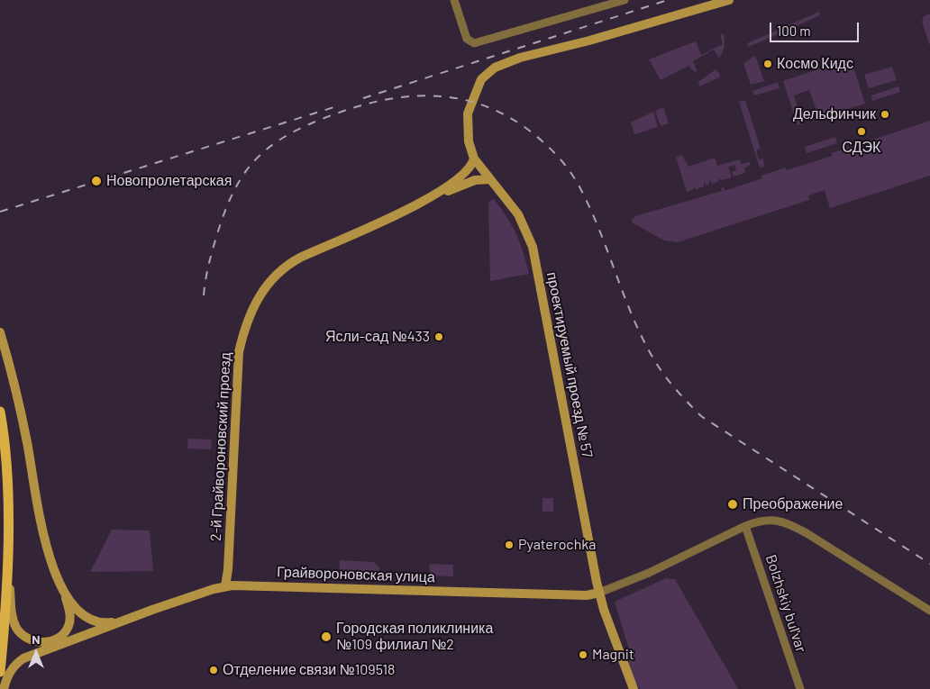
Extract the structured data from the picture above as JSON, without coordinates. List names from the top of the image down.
{
  "streets": {
    "main road": ["проектируемый проезд № 57", "2-й Грайвороновский проезд", "Грайвороновская улица"],
    "street": ["Bolzhskiy bul'var"]
  },
  "crossings": [
    ["проектируемый проезд № 57", "2-й Грайвороновский проезд"],
    ["проектируемый проезд № 57", "Грайвороновская улица"],
    ["2-й Грайвороновский проезд", "Грайвороновская улица"]
  ],
  "places": [
    "Космо Кидс",
    "Дельфинчик",
    "СДЭК",
    "Новопролетарская",
    "Ясли-сад №433",
    "Преображение",
    "Pyaterochka",
    "Городская поликлиника №109 филиал №2",
    "Magnit",
    "Отделение связи №109518"
  ],
  "scale_bar": "100 m",
  "north": "top"
}
